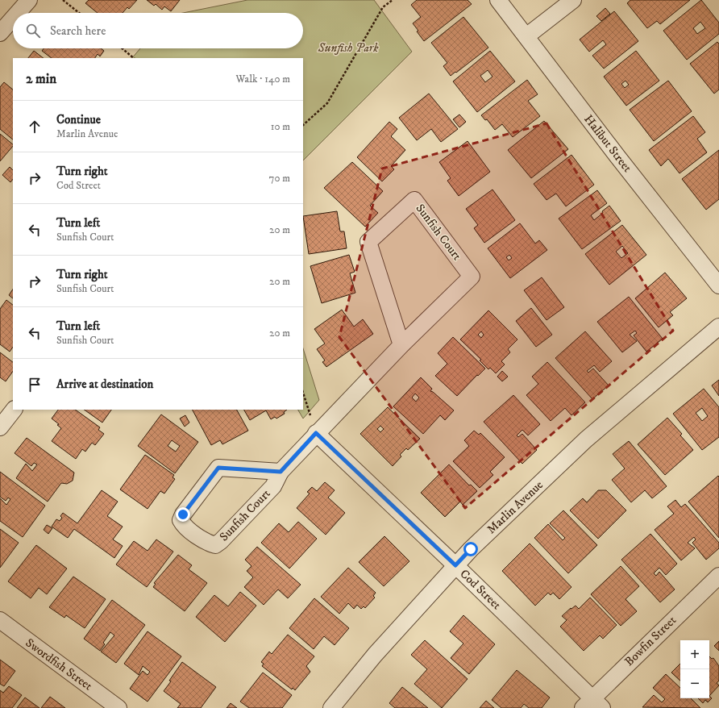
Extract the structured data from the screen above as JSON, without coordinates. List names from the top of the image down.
{
  "streets": {
    "street": [
      "Halibut Street",
      "Sunfish Court",
      "Marlin Avenue",
      "Cod Street",
      "Bowfin Street",
      "Swordfish Street"
    ]
  },
  "crossings": [
    ["Sunfish Court", "Cod Street"],
    ["Marlin Avenue", "Cod Street"],
    ["Cod Street", "Bowfin Street"]
  ],
  "parks": ["Sunfish Park"],
  "page": {
    "search": "Search here",
    "heading": ["2 min", "Walk · 140 m"],
    "list": [
      ["Continue", "Marlin Avenue", "10 m"],
      ["Turn right", "Cod Street", "70 m"],
      ["Turn left", "Sunfish Court", "20 m"],
      ["Turn right", "Sunfish Court", "20 m"],
      ["Turn left", "Sunfish Court", "20 m"],
      "Arrive at destination"
    ],
    "map_buttons": ["+", "−"]
  }
}
